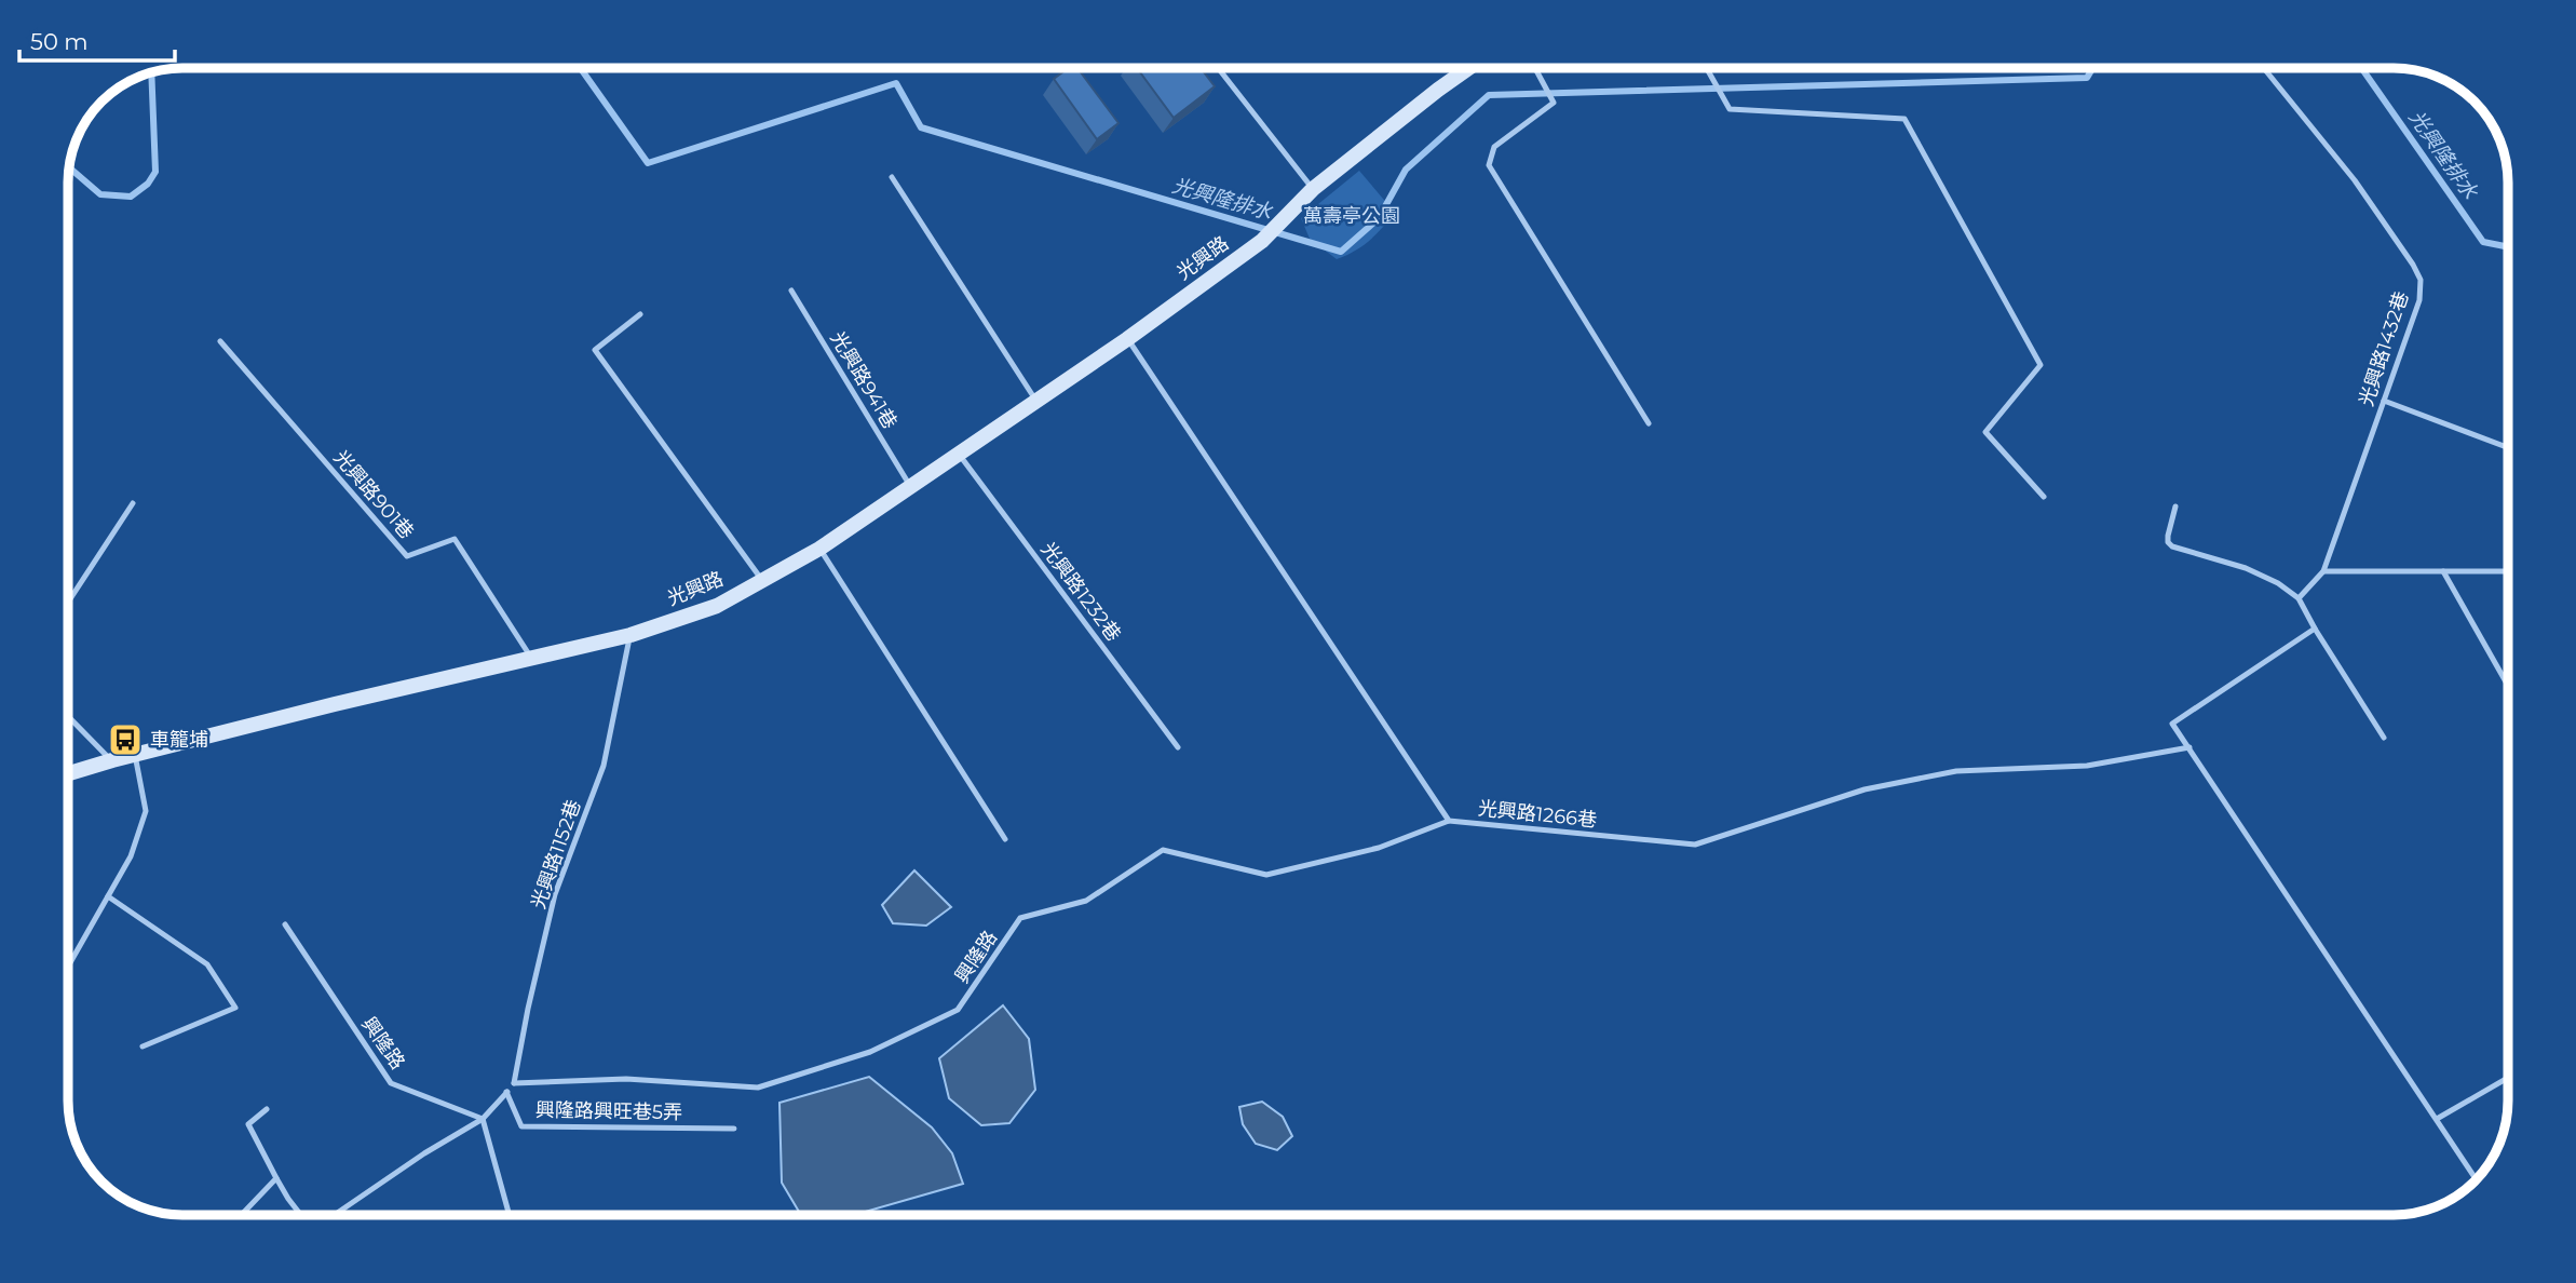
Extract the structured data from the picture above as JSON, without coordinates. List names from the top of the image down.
{
  "streets": {
    "main road": ["光興路"],
    "lane": [
      "光興路1432巷",
      "光興路941巷",
      "光興路901巷",
      "光興路1232巷",
      "光興路1266巷",
      "光興路1152巷",
      "興隆路",
      "興隆路興旺巷5弄"
    ]
  },
  "crossings": [
    ["光興路", "光興路941巷"],
    ["光興路", "光興路901巷"],
    ["光興路", "光興路1232巷"],
    ["光興路", "光興路1152巷"],
    ["光興路1266巷", "興隆路"],
    ["光興路1152巷", "興隆路"]
  ],
  "water": ["光興隆排水"],
  "parks": ["萬壽亭公園"],
  "places": {
    "bus stop": ["車籠埔"]
  },
  "scale_bar": "50 m"
}
